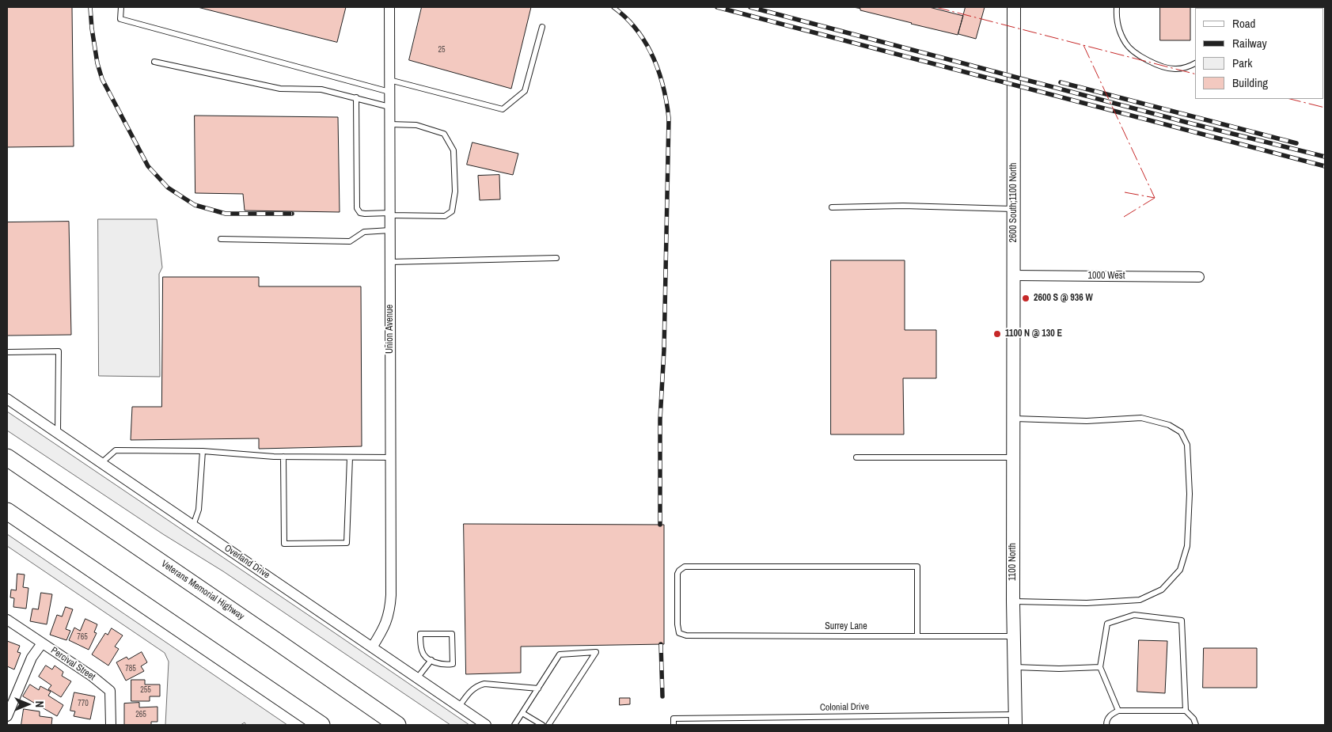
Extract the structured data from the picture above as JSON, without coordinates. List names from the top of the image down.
{
  "streets": {
    "highway": ["Veterans Memorial Highway"],
    "main road": ["2600 South;1100 North", "1100 North"],
    "street": [
      "1000 West",
      "Union Avenue",
      "Overland Drive",
      "Percival Street"
    ],
    "lane": ["Surrey Lane", "Colonial Drive"]
  },
  "crossings": [
    ["2600 South;1100 North", "1000 West"],
    ["2600 South;1100 North", "1100 North"],
    ["Union Avenue", "Overland Drive"],
    ["1100 North", "Surrey Lane"],
    ["1100 North", "Colonial Drive"]
  ],
  "places": ["2600 S @ 936 W", "1100 N @ 130 E"],
  "house_numbers": [
    "25",
    "765",
    "785",
    "255",
    "770",
    "265"
  ],
  "legend": [
    "Road",
    "Railway",
    "Park",
    "Building"
  ],
  "north": "right"
}
